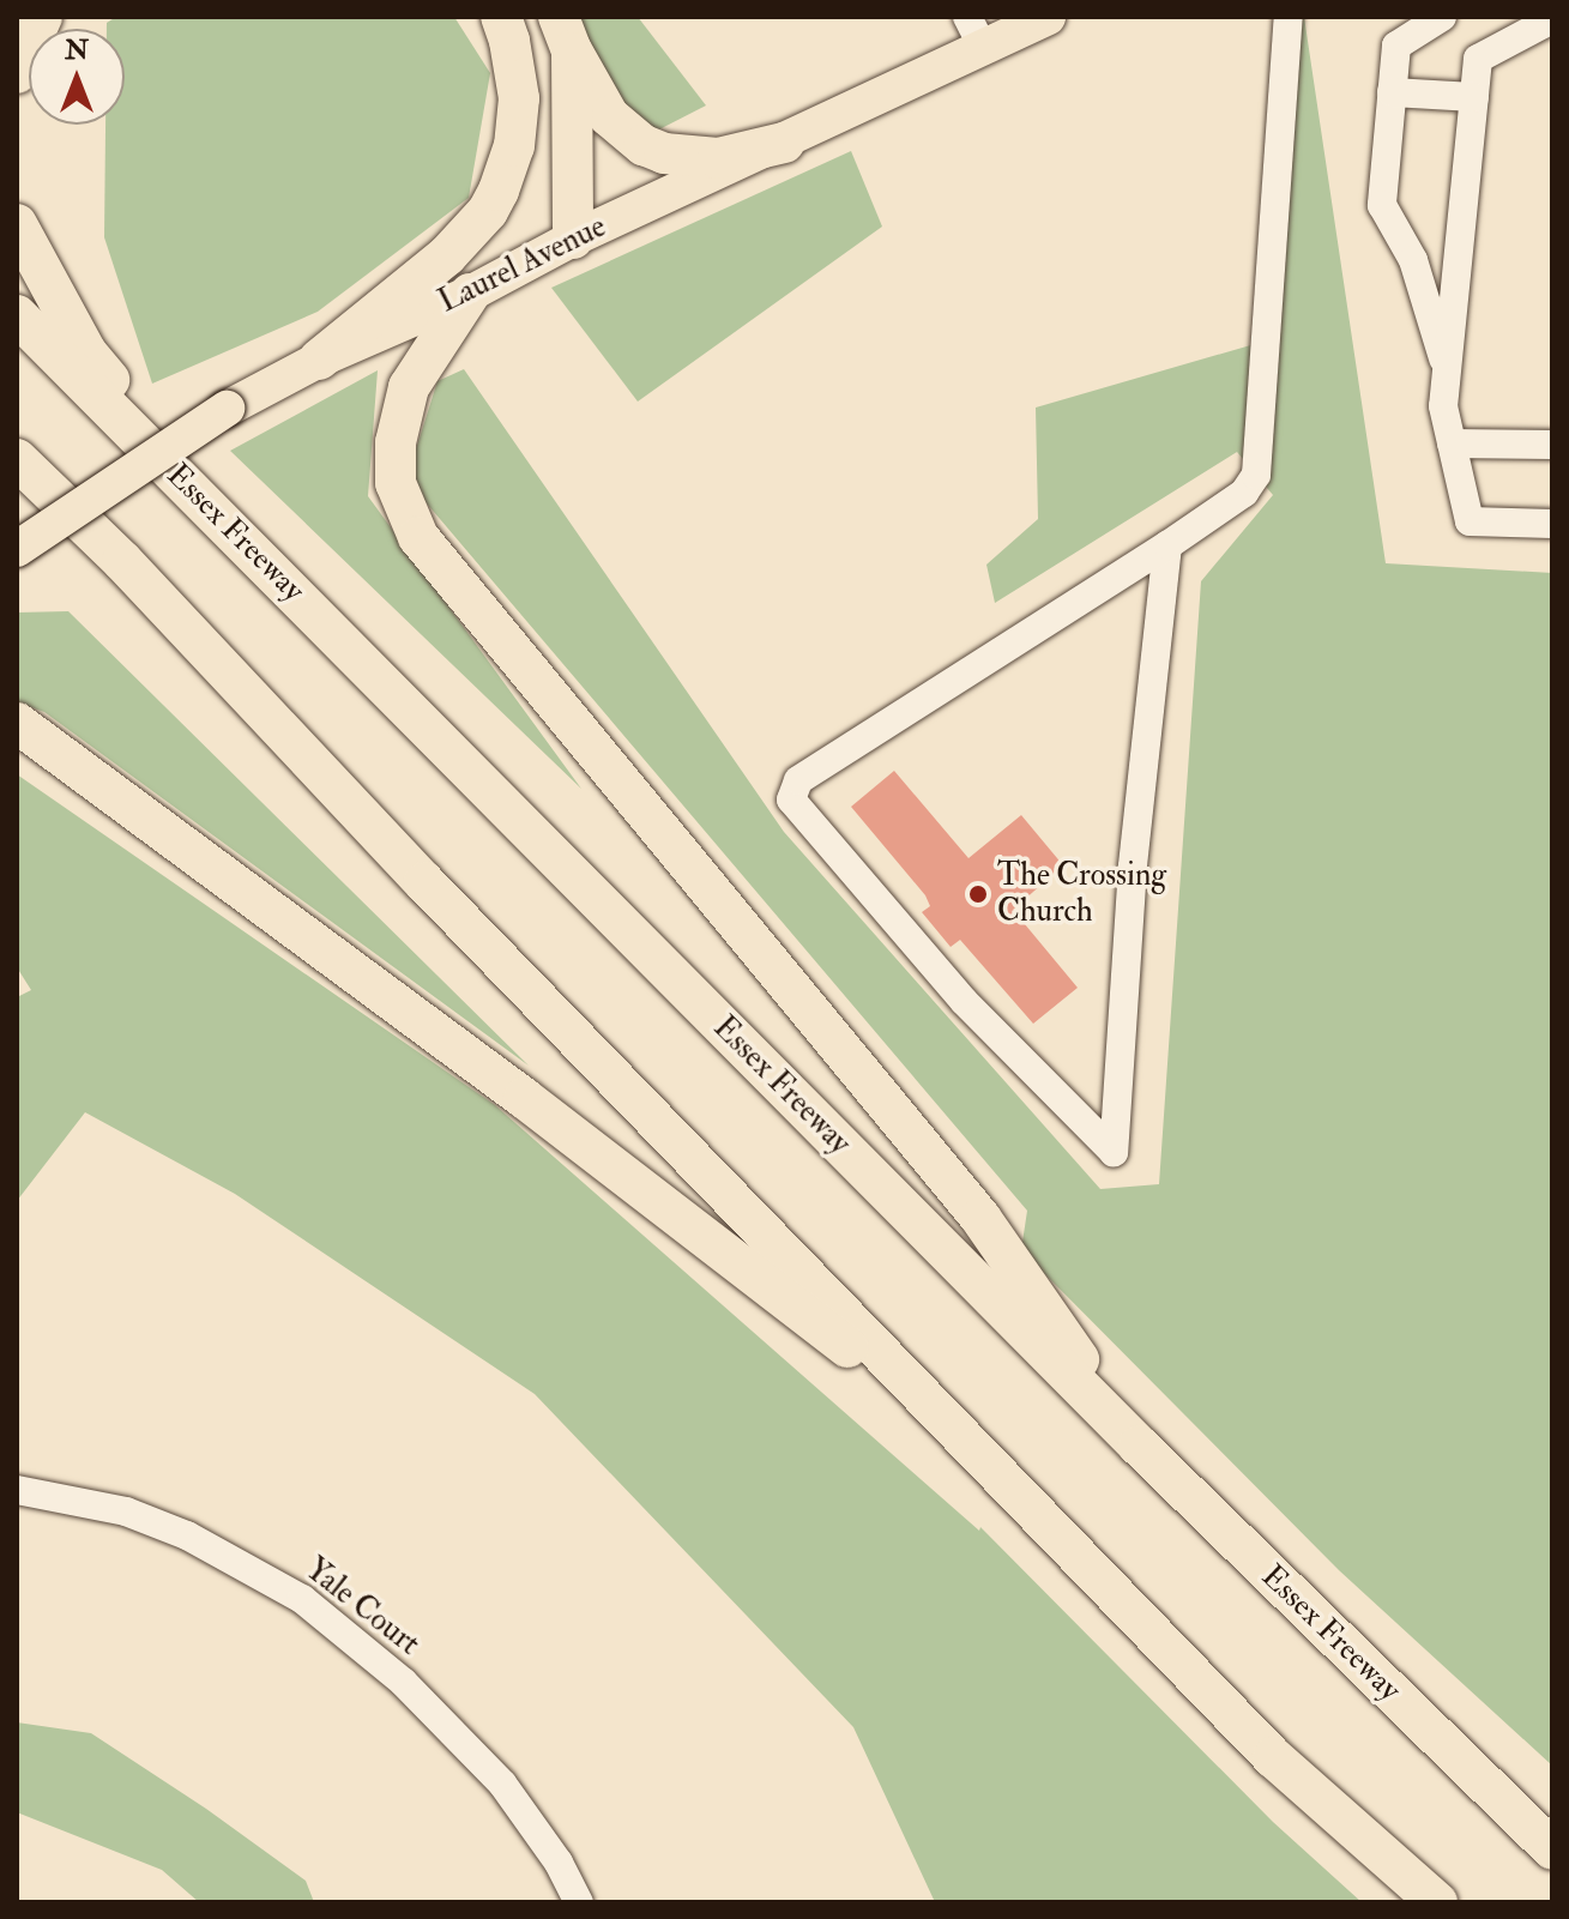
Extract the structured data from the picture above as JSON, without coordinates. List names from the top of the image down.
{
  "streets": {
    "highway": ["Essex Freeway"],
    "main road": ["Laurel Avenue"],
    "street": ["Yale Court"]
  },
  "places": ["The Crossing Church"],
  "north": "top"
}
